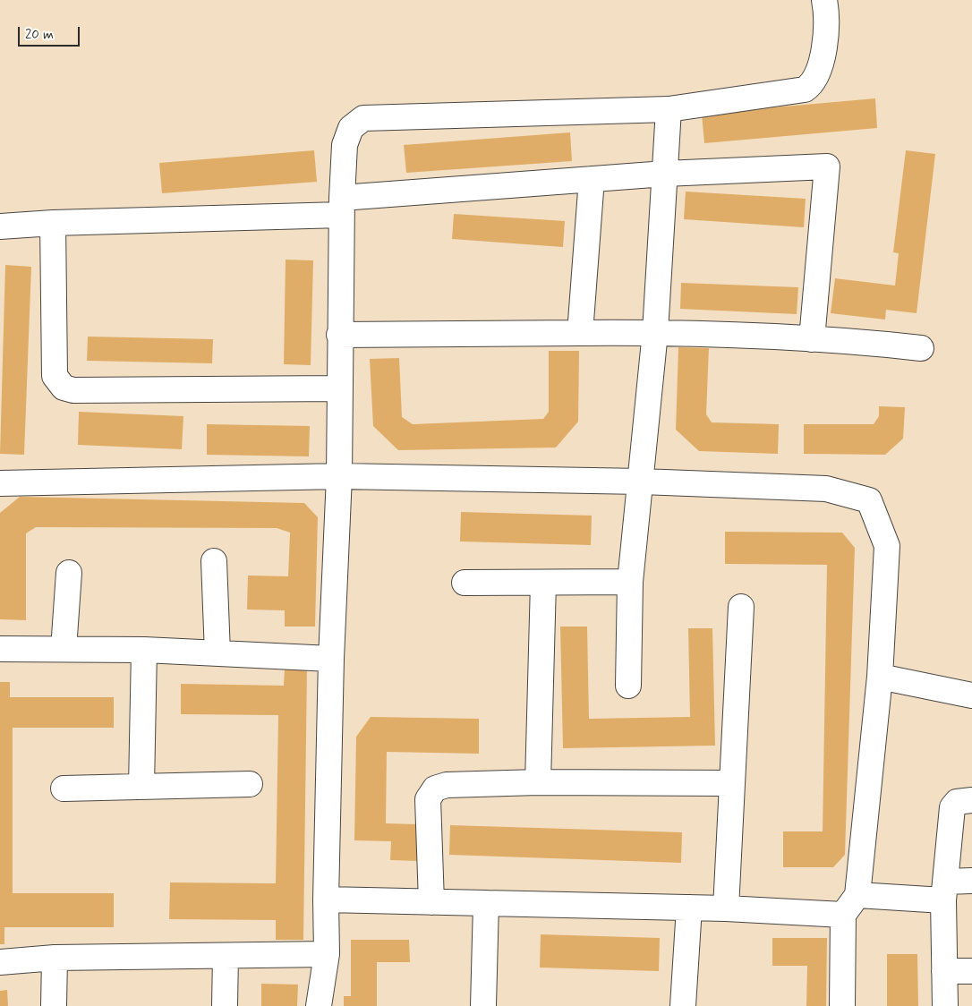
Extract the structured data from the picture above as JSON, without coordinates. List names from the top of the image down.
{
  "scale_bar": "20 m"
}
